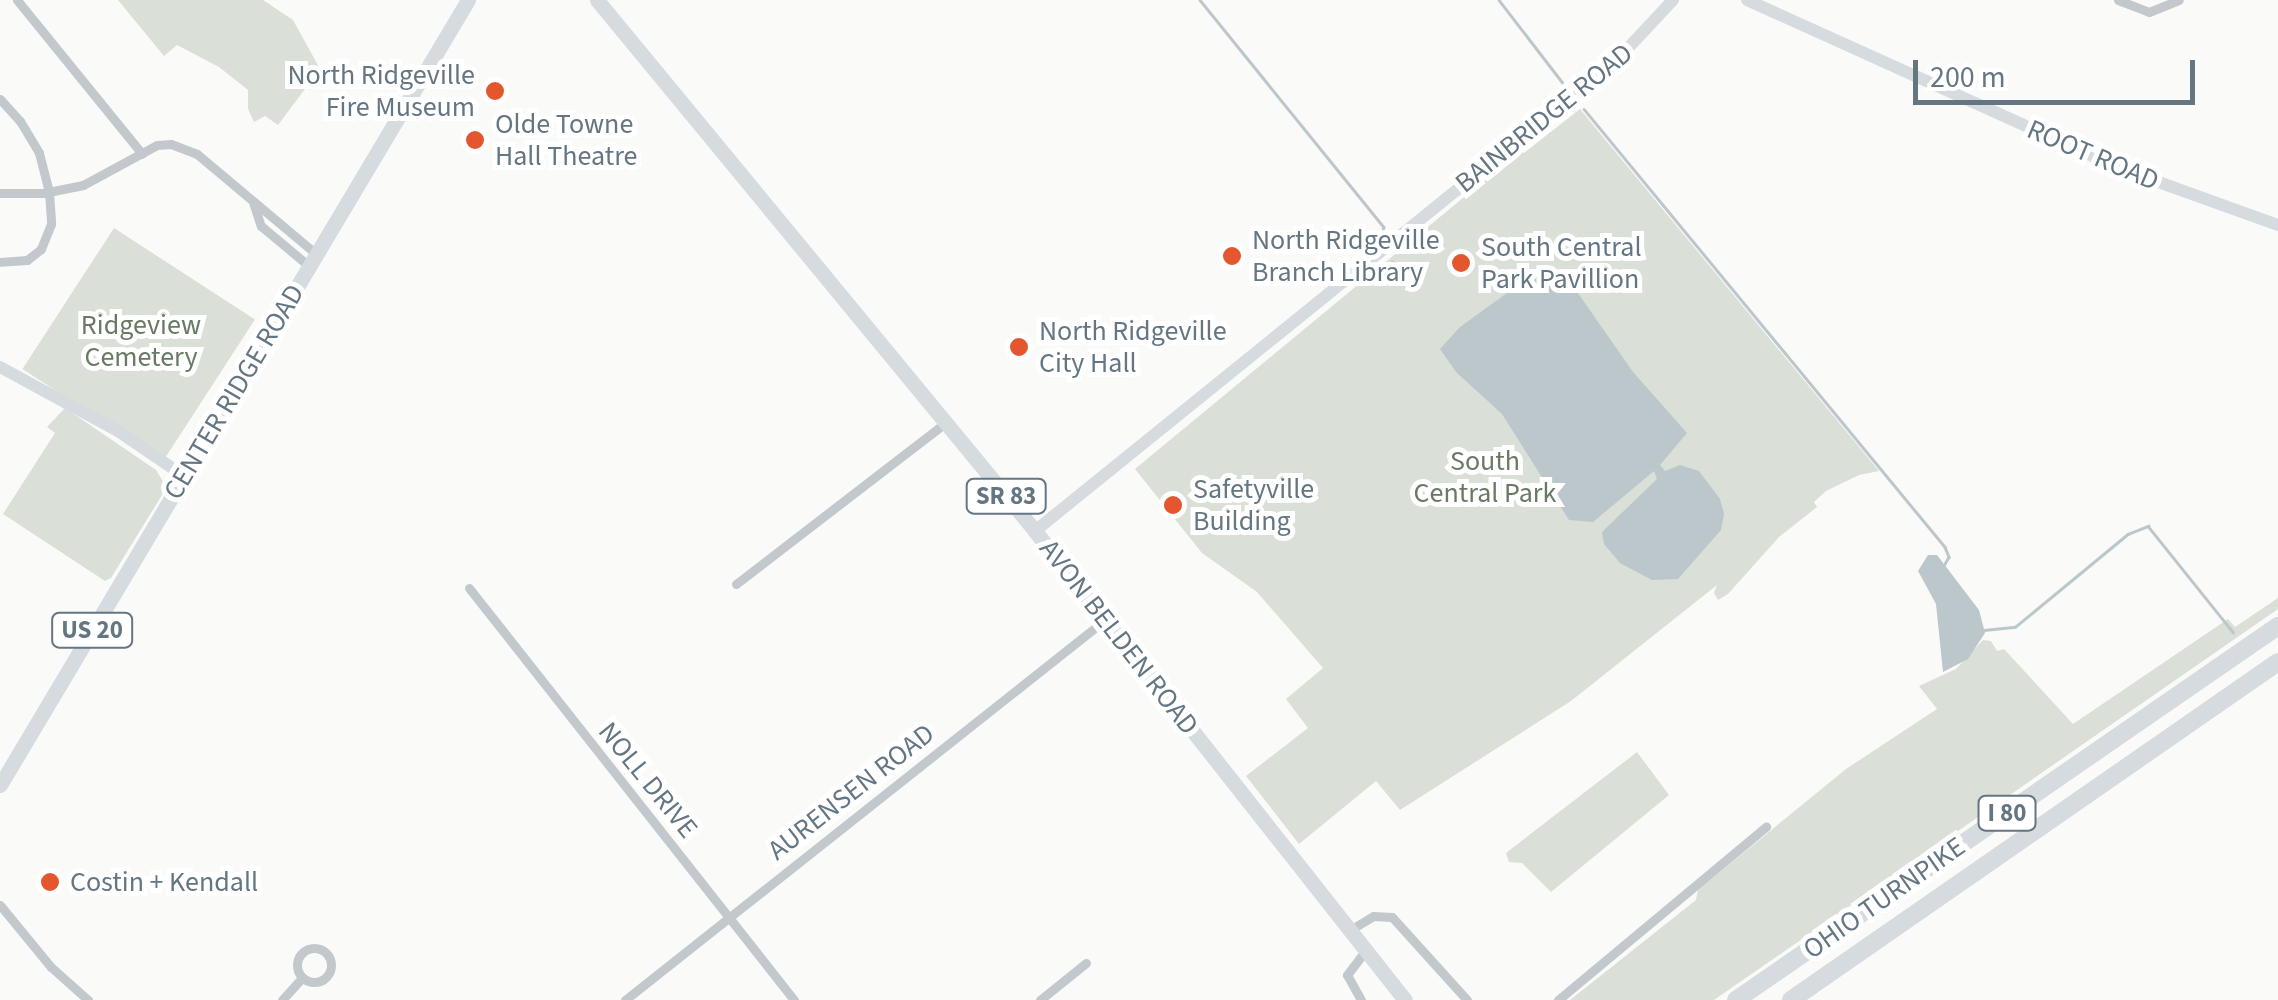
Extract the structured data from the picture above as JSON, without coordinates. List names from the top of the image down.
{
  "streets": {
    "highway": ["I 80", "OHIO TURNPIKE"],
    "main road": [
      "CENTER RIDGE ROAD",
      "SR 83",
      "US 20",
      "AVON BELDEN ROAD"
    ],
    "street": [
      "BAINBRIDGE ROAD",
      "ROOT ROAD",
      "NOLL DRIVE",
      "AURENSEN ROAD"
    ]
  },
  "crossings": [
    ["BAINBRIDGE ROAD", "AVON BELDEN ROAD"],
    ["AVON BELDEN ROAD", "AURENSEN ROAD"],
    ["NOLL DRIVE", "AURENSEN ROAD"]
  ],
  "parks": ["Ridgeview Cemetery", "South Central Park"],
  "places": [
    "North Ridgeville Fire Museum",
    "Olde Towne Hall Theatre",
    "North Ridgeville Branch Library",
    "South Central Park Pavillion",
    "North Ridgeville City Hall",
    "Safetyville Building",
    "Costin + Kendall"
  ],
  "scale_bar": "200 m"
}
